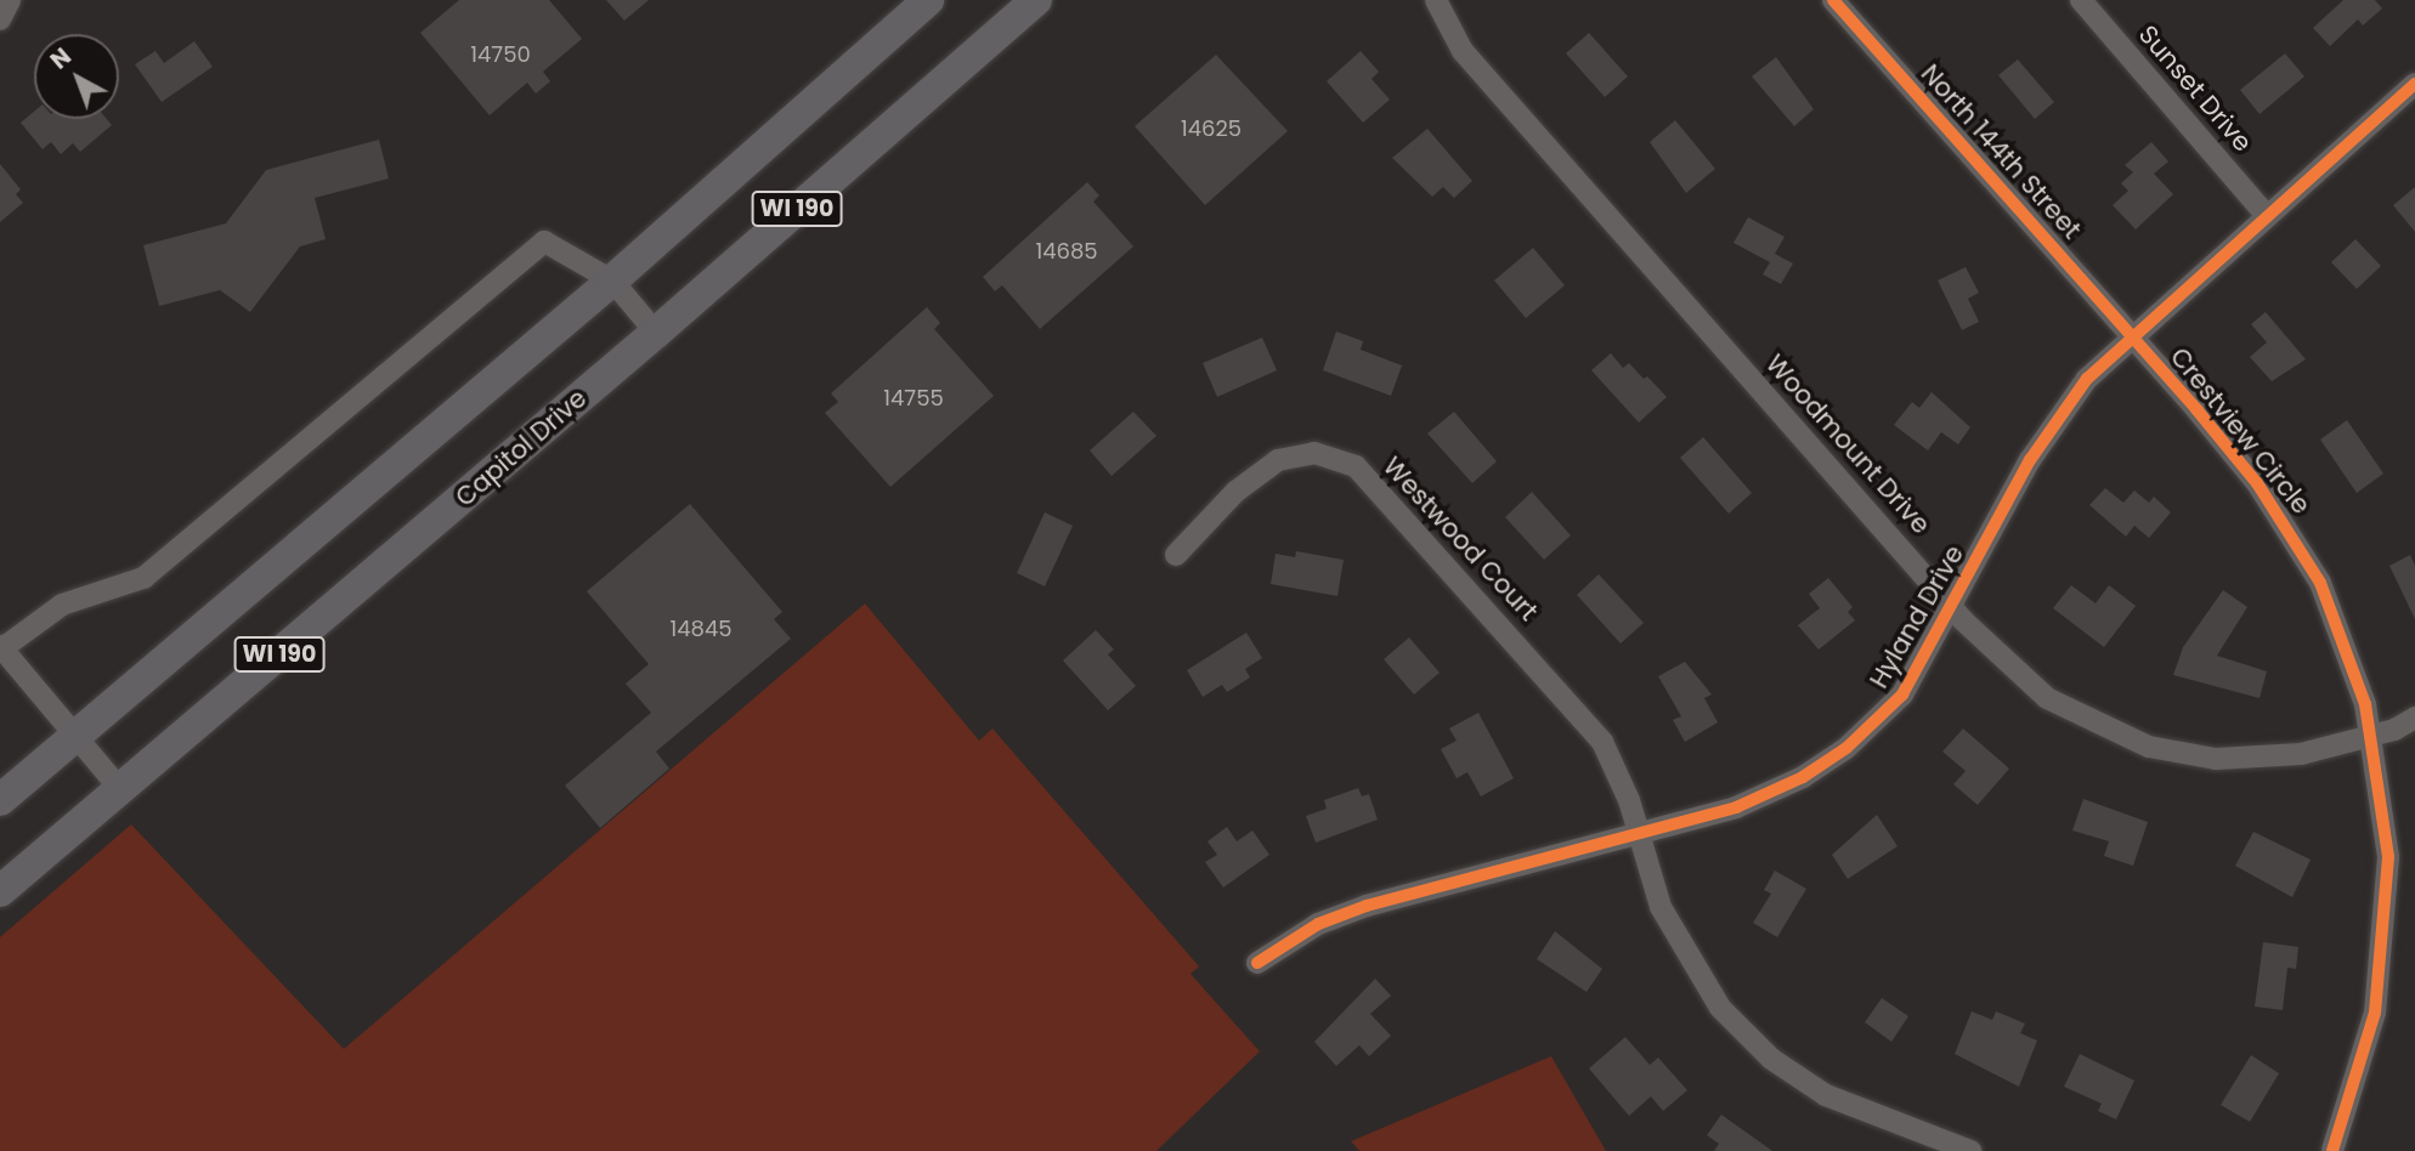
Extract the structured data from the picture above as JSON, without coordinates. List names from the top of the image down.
{
  "streets": {
    "main road": ["WI 190", "Capitol Drive"],
    "street": [
      "Sunset Drive",
      "North 144th Street",
      "Crestview Circle",
      "Woodmount Drive",
      "Westwood Court",
      "Hyland Drive"
    ]
  },
  "crossings": [
    ["Sunset Drive", "Hyland Drive"],
    ["North 144th Street", "Crestview Circle"],
    ["North 144th Street", "Hyland Drive"],
    ["Crestview Circle", "Woodmount Drive"],
    ["Crestview Circle", "Hyland Drive"],
    ["Woodmount Drive", "Hyland Drive"],
    ["Westwood Court", "Hyland Drive"]
  ],
  "house_numbers": [
    "14750",
    "14625",
    "14685",
    "14755",
    "14845"
  ],
  "north": "top left"
}
